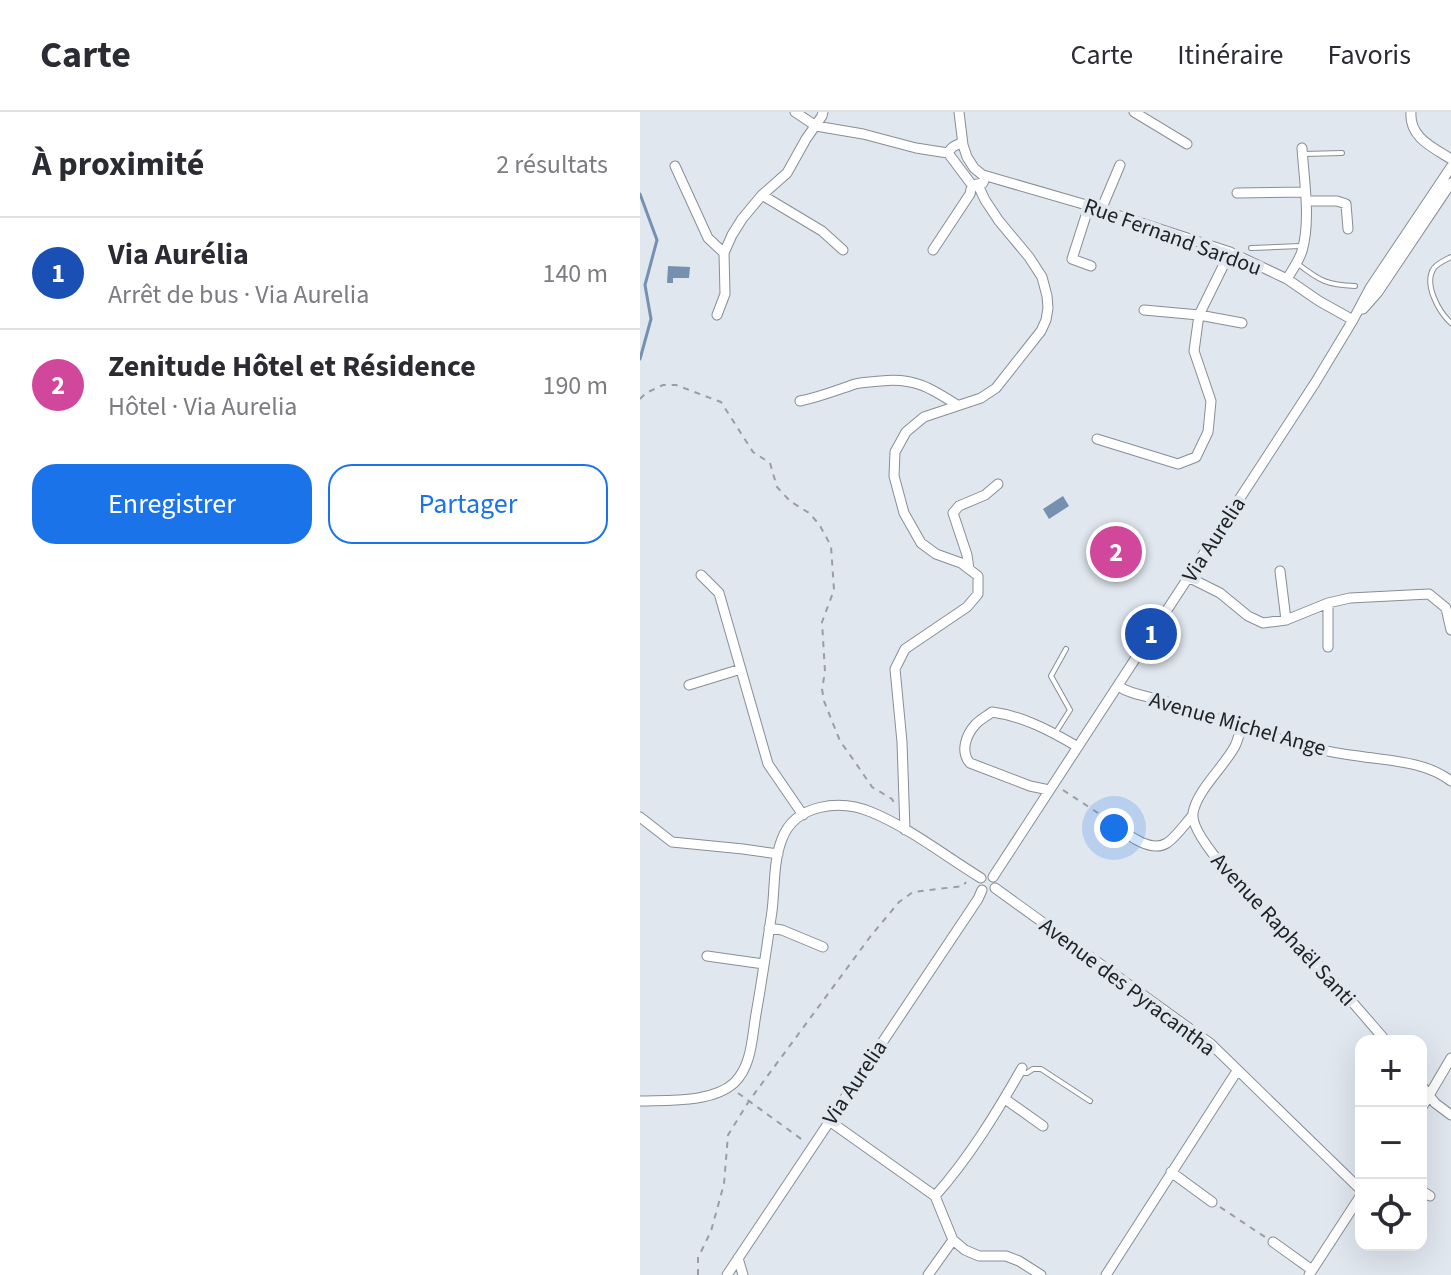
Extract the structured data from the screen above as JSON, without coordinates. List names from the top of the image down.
{
  "streets": {
    "street": [
      "Rue Fernand Sardou",
      "Via Aurelia",
      "Avenue Michel Ange",
      "Avenue Raphaël Santi",
      "Avenue des Pyracantha"
    ]
  },
  "crossings": [
    ["Rue Fernand Sardou", "Via Aurelia"],
    ["Via Aurelia", "Avenue Michel Ange"],
    ["Via Aurelia", "Avenue des Pyracantha"]
  ],
  "page": {
    "header": "Carte",
    "nav": ["Carte", "Itinéraire", "Favoris"],
    "heading": ["À proximité", "2 résultats"],
    "list": [
      {
        "mark": "1",
        "name": "Via Aurélia",
        "note": "Arrêt de bus · Via Aurelia",
        "value": "140 m"
      },
      {
        "mark": "2",
        "name": "Zenitude Hôtel et Résidence",
        "note": "Hôtel · Via Aurelia",
        "value": "190 m"
      }
    ],
    "buttons": ["Enregistrer", "Partager"],
    "pins": ["2", "1"],
    "map_buttons": ["+", "−"]
  }
}
